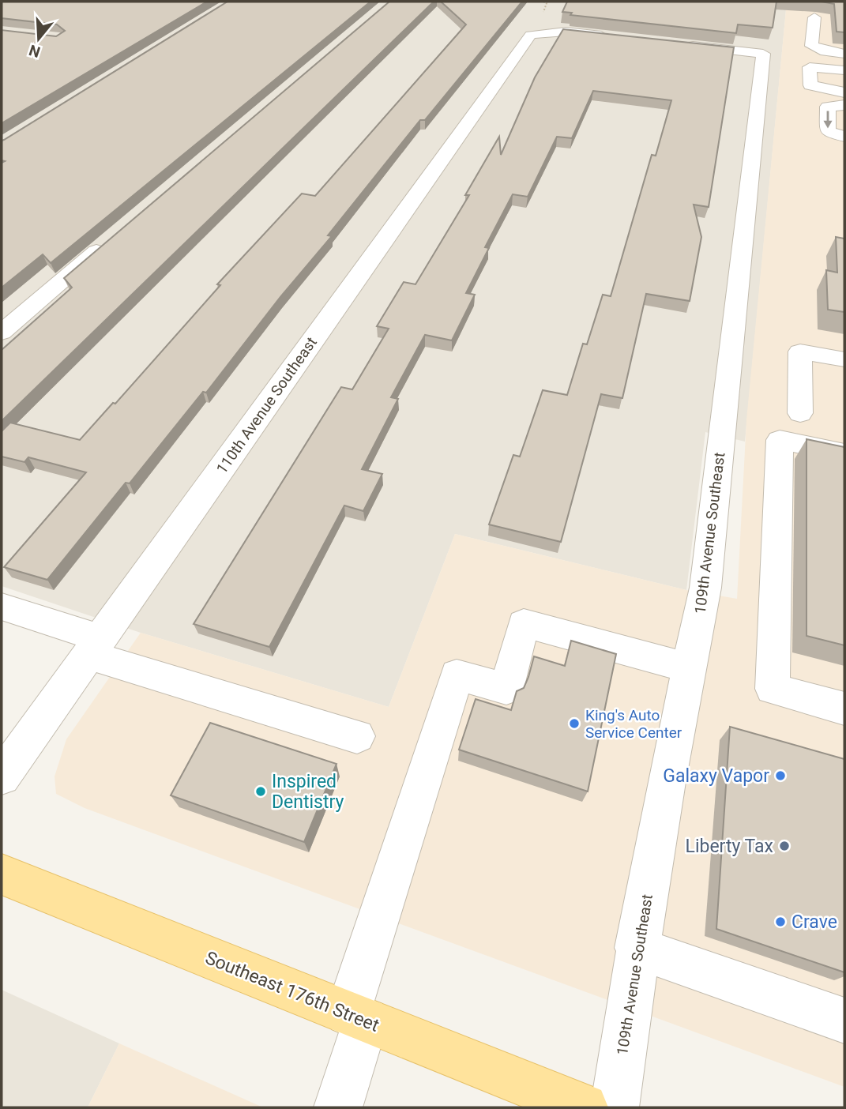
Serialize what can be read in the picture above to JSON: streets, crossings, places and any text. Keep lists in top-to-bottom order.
{
  "streets": {
    "main road": ["Southeast 176th Street"],
    "street": ["110th Avenue Southeast", "109th Avenue Southeast"]
  },
  "places": [
    "King's Auto Service Center",
    "Galaxy Vapor",
    "Inspired Dentistry",
    "Liberty Tax",
    "Crave"
  ],
  "north": "bottom"
}
